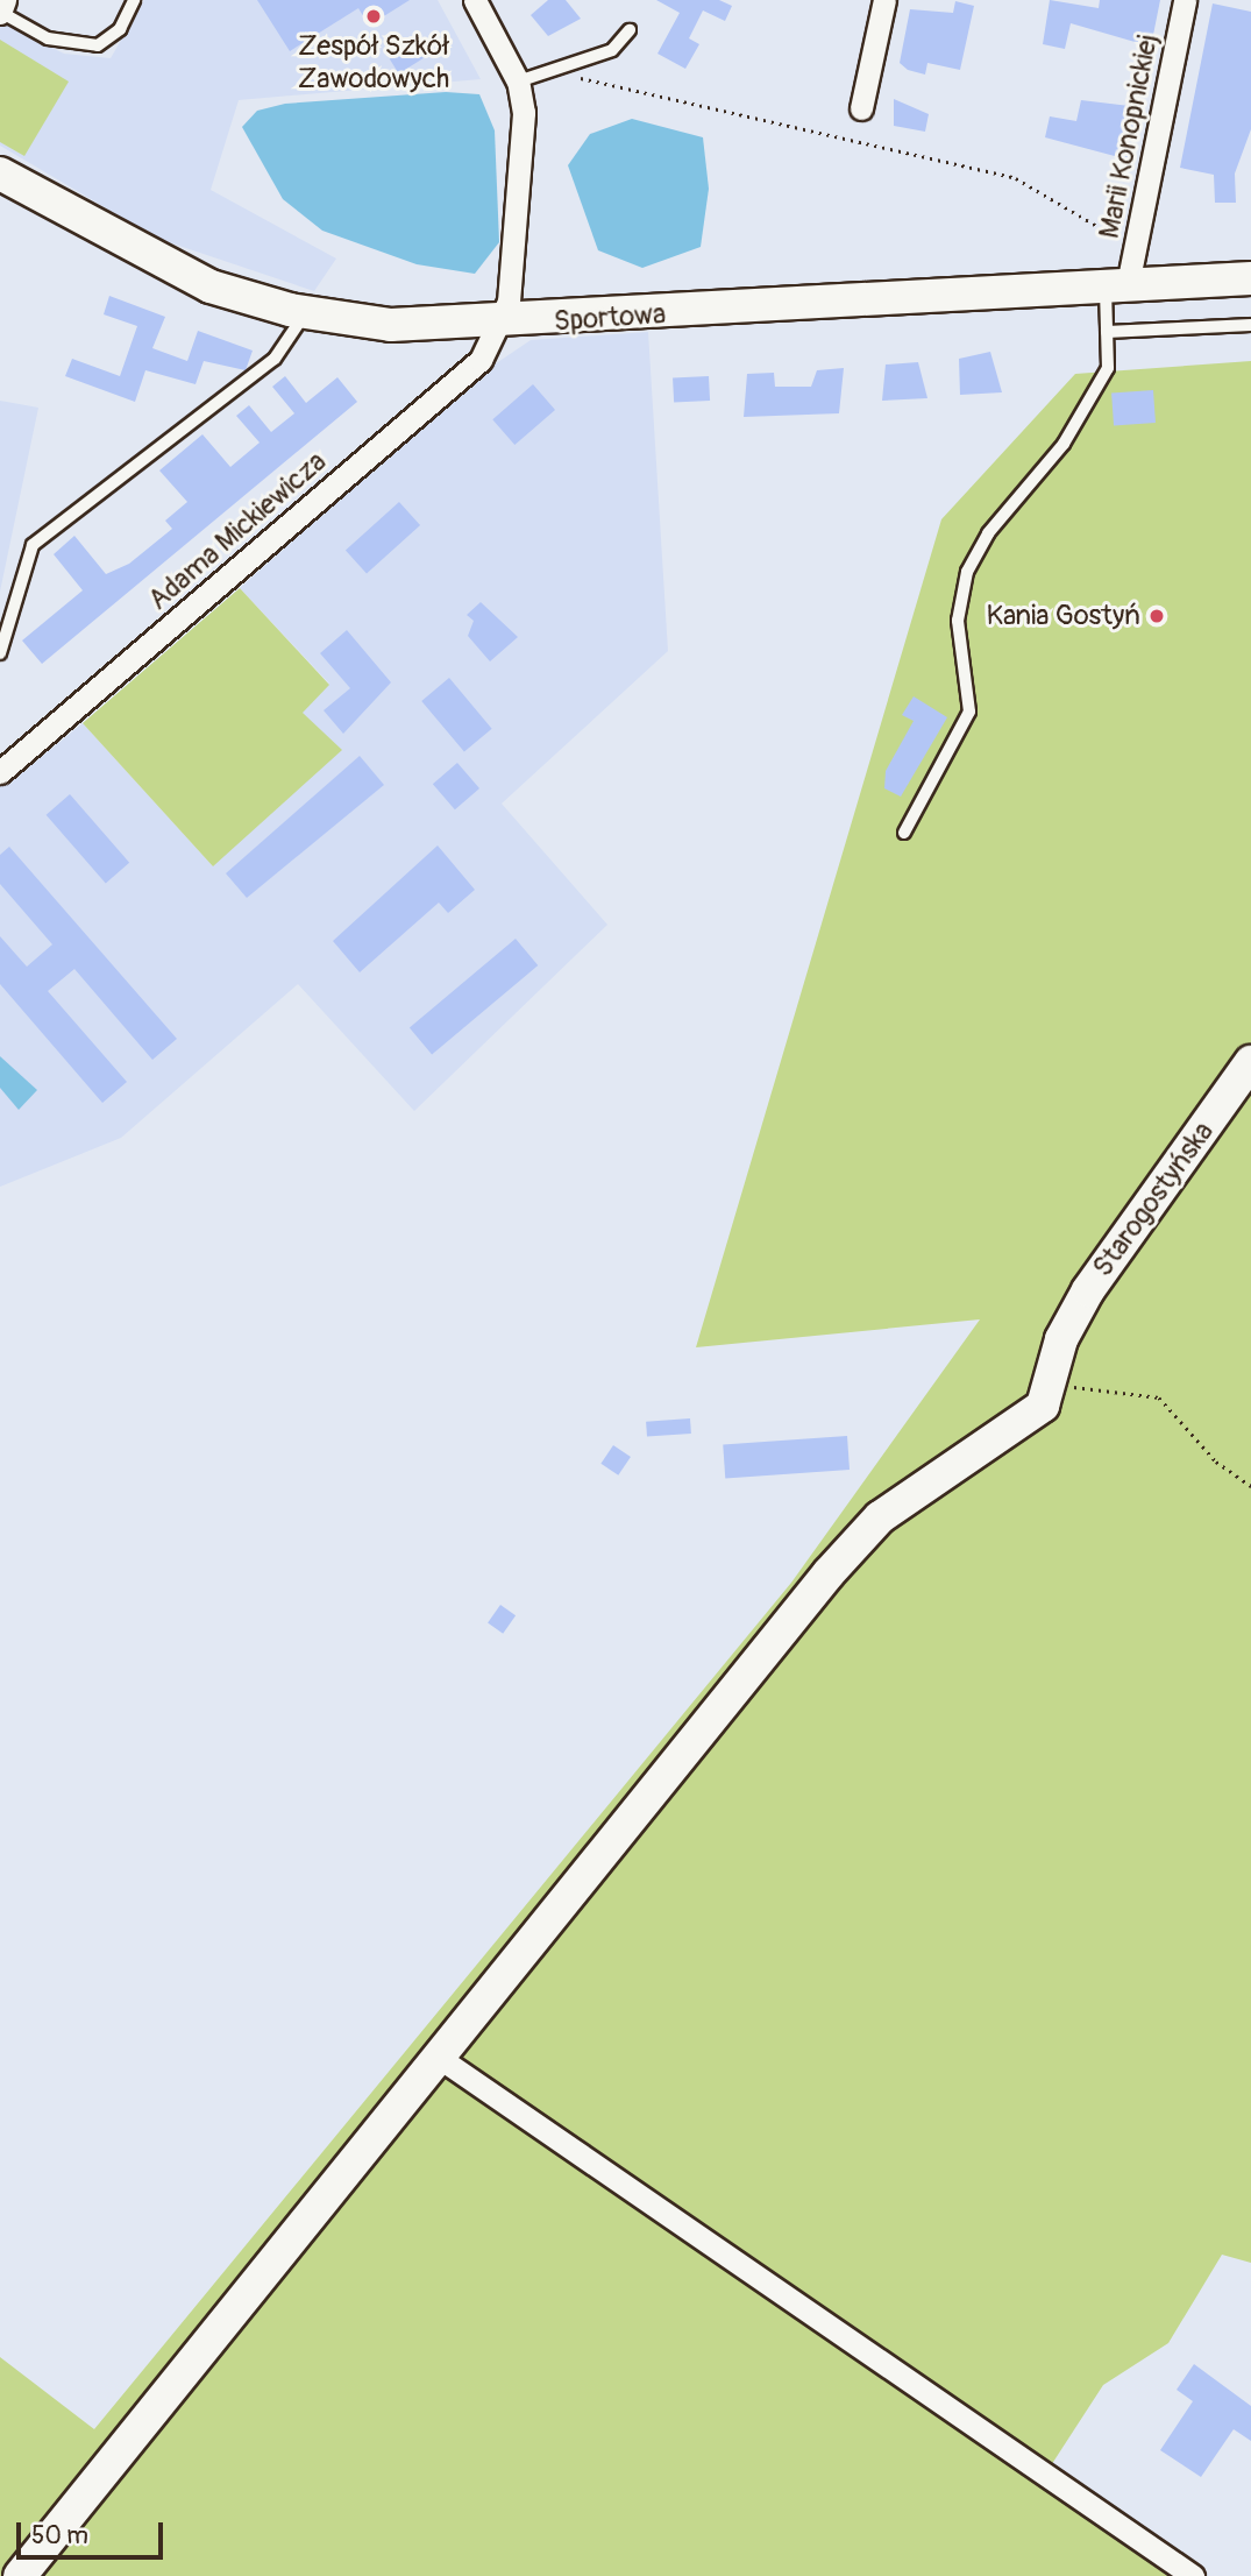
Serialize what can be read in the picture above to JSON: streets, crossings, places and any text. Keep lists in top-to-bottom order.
{
  "streets": {
    "street": [
      "Marii Konopnickiej",
      "Sportowa",
      "Adama Mickiewicza",
      "Starogostyńska"
    ]
  },
  "crossings": [
    ["Marii Konopnickiej", "Sportowa"],
    ["Sportowa", "Adama Mickiewicza"]
  ],
  "places": ["Zespół Szkół Zawodowych", "Kania Gostyń"],
  "scale_bar": "50 m"
}
